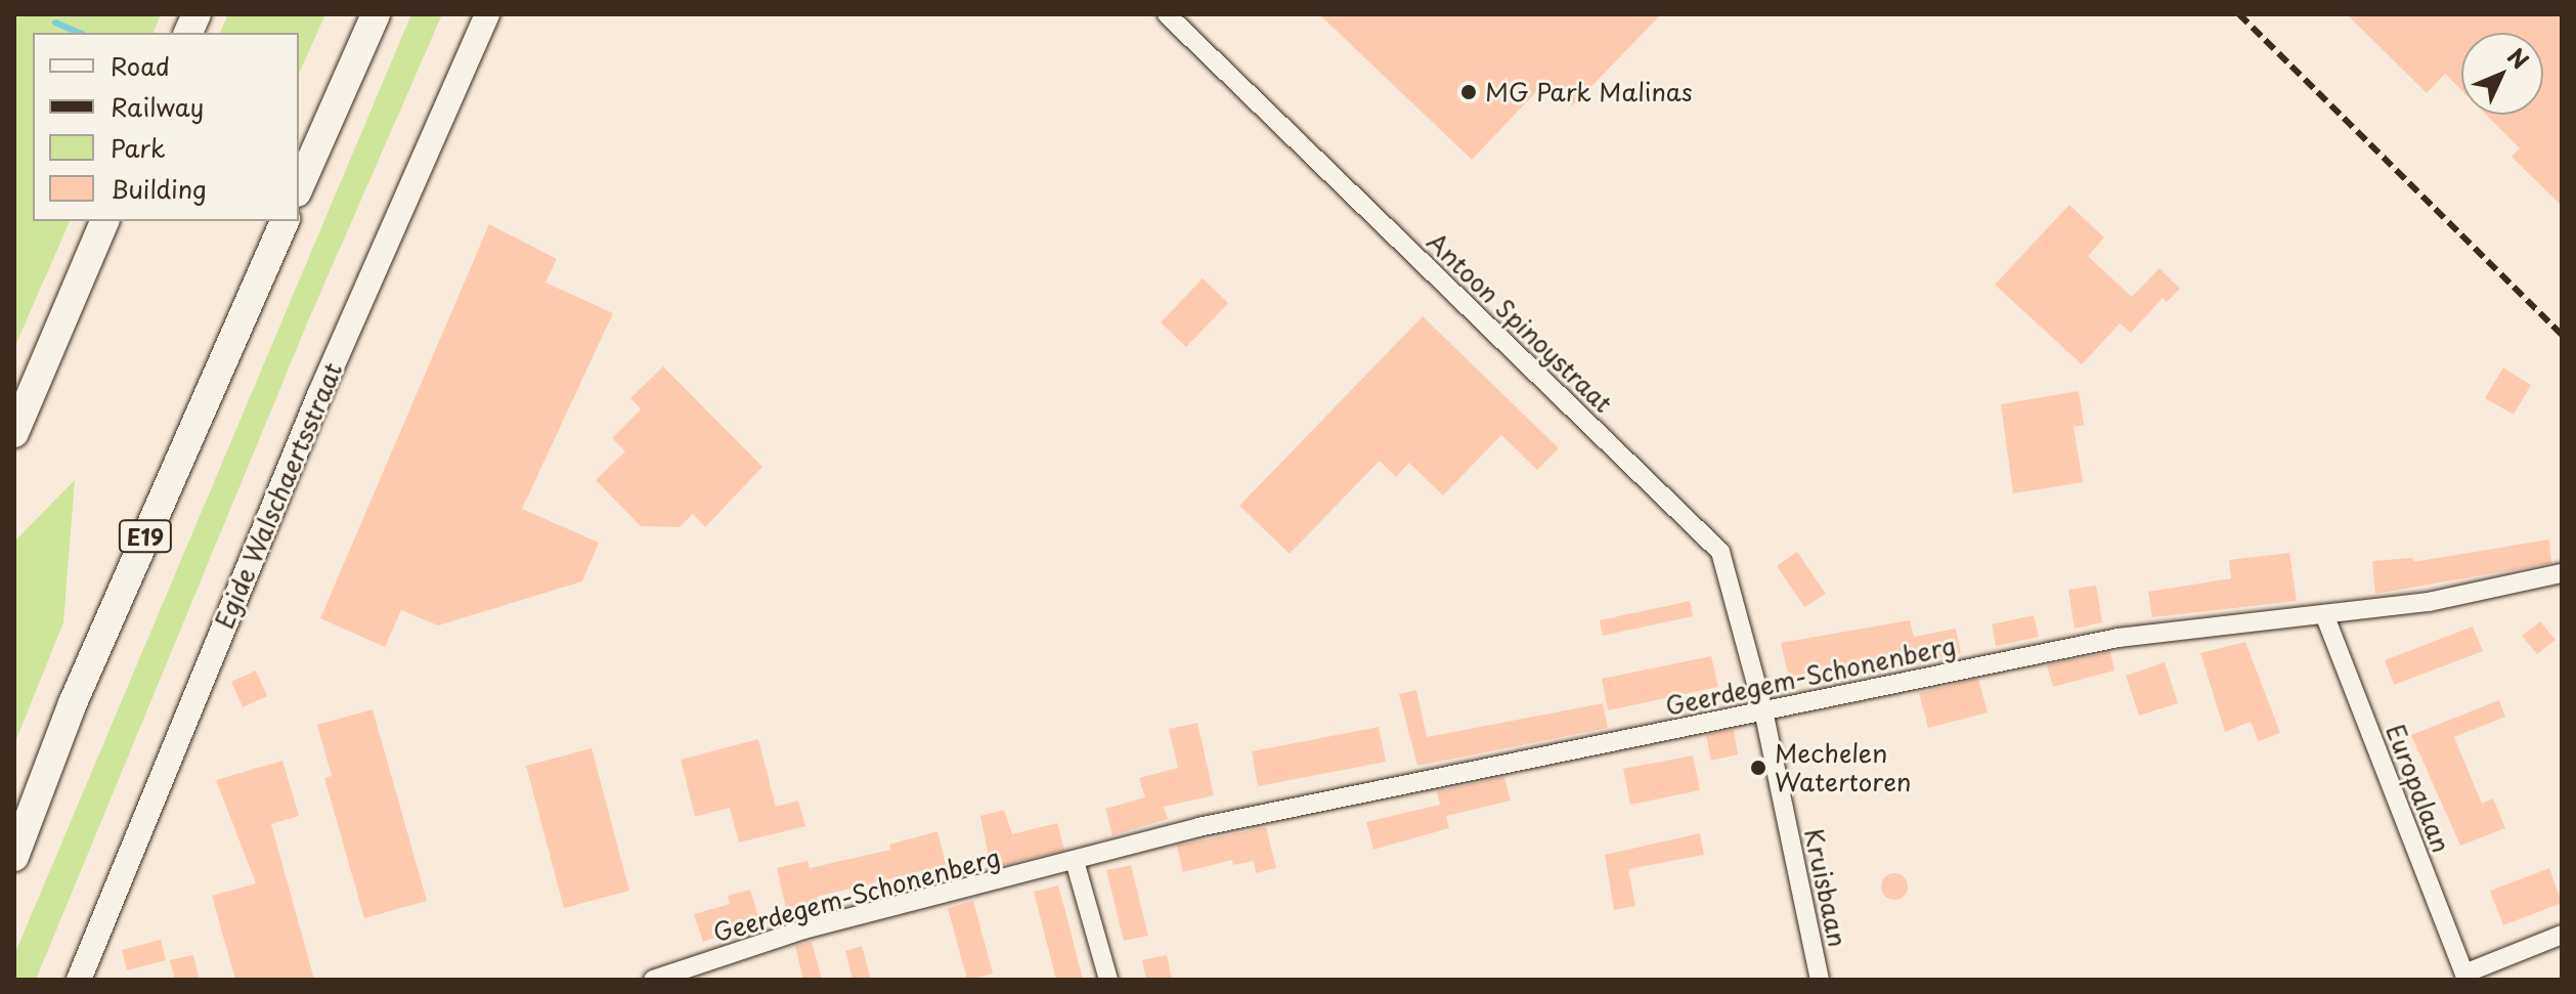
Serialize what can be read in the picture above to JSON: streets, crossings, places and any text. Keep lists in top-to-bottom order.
{
  "streets": {
    "highway": ["E19"],
    "main road": ["Egide Walschaertsstraat"],
    "street": [
      "Antoon Spinoystraat",
      "Geerdegem-Schonenberg",
      "Europalaan",
      "Kruisbaan"
    ]
  },
  "crossings": [
    ["Antoon Spinoystraat", "Geerdegem-Schonenberg"],
    ["Antoon Spinoystraat", "Kruisbaan"],
    ["Geerdegem-Schonenberg", "Europalaan"],
    ["Geerdegem-Schonenberg", "Kruisbaan"]
  ],
  "places": ["MG Park Malinas", "Mechelen Watertoren"],
  "legend": [
    "Road",
    "Railway",
    "Park",
    "Building"
  ],
  "north": "top right"
}
